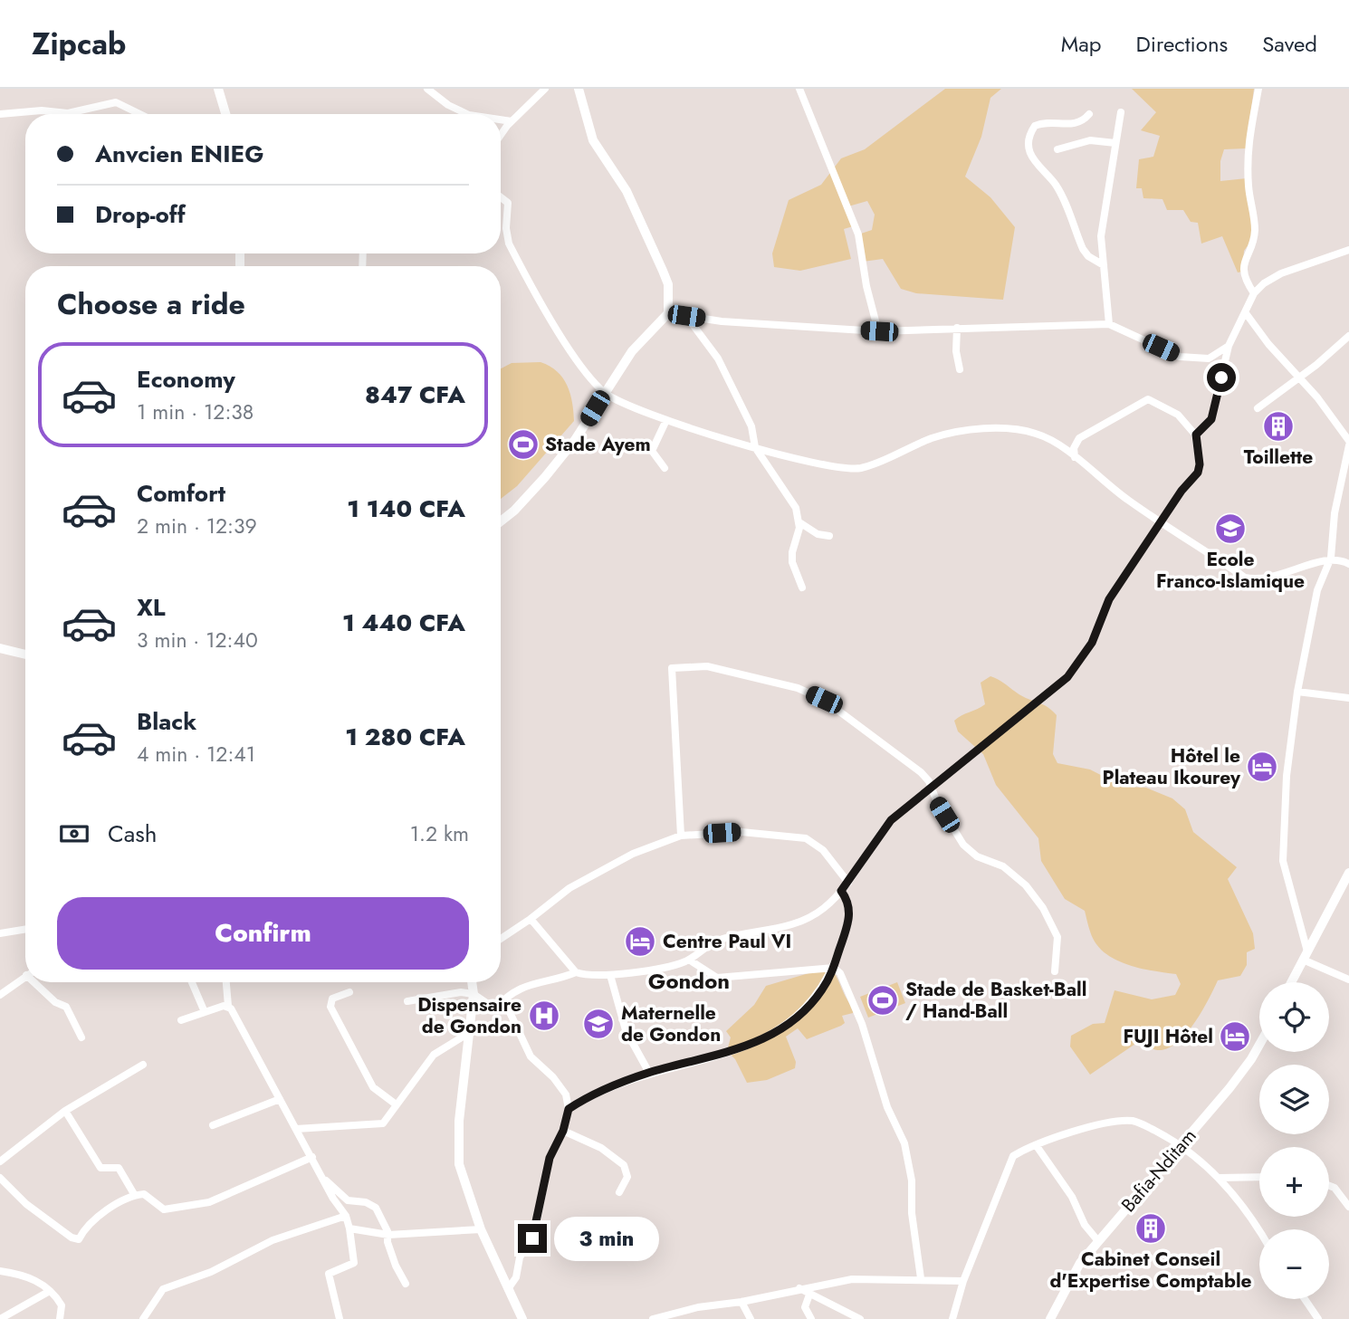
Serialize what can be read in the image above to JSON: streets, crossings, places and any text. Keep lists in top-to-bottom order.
{
  "streets": {
    "main road": ["Bafia-Nditam"]
  },
  "districts": ["Gondon"],
  "places": {
    "building": ["Toillette", "Cabinet Conseil d'Expertise Comptable"],
    "sports": ["Stade Ayem", "Stade de Basket-Ball / Hand-Ball"],
    "school or university": ["Ecole Franco-Islamique", "Maternelle de Gondon"],
    "hotel": ["Hôtel le Plateau Ikourey", "Centre Paul VI", "FUJI Hôtel"],
    "hospital": ["Dispensaire de Gondon"]
  },
  "page": {
    "header": "Zipcab",
    "nav": ["Map", "Directions", "Saved"],
    "banner": ["Anvcien ENIEG", "Drop-off"],
    "heading": "Choose a ride",
    "list": [
      {
        "name": "Economy",
        "note": "1 min · 12:38",
        "value": "847 CFA"
      },
      {
        "name": "Comfort",
        "note": "2 min · 12:39",
        "value": "1 140 CFA"
      },
      {
        "name": "XL",
        "note": "3 min · 12:40",
        "value": "1 440 CFA"
      },
      {
        "name": "Black",
        "note": "4 min · 12:41",
        "value": "1 280 CFA"
      }
    ],
    "pay": ["Cash", "1.2 km"],
    "buttons": "Confirm",
    "map_buttons": ["+", "−"],
    "bubble": "3 min"
  }
}
